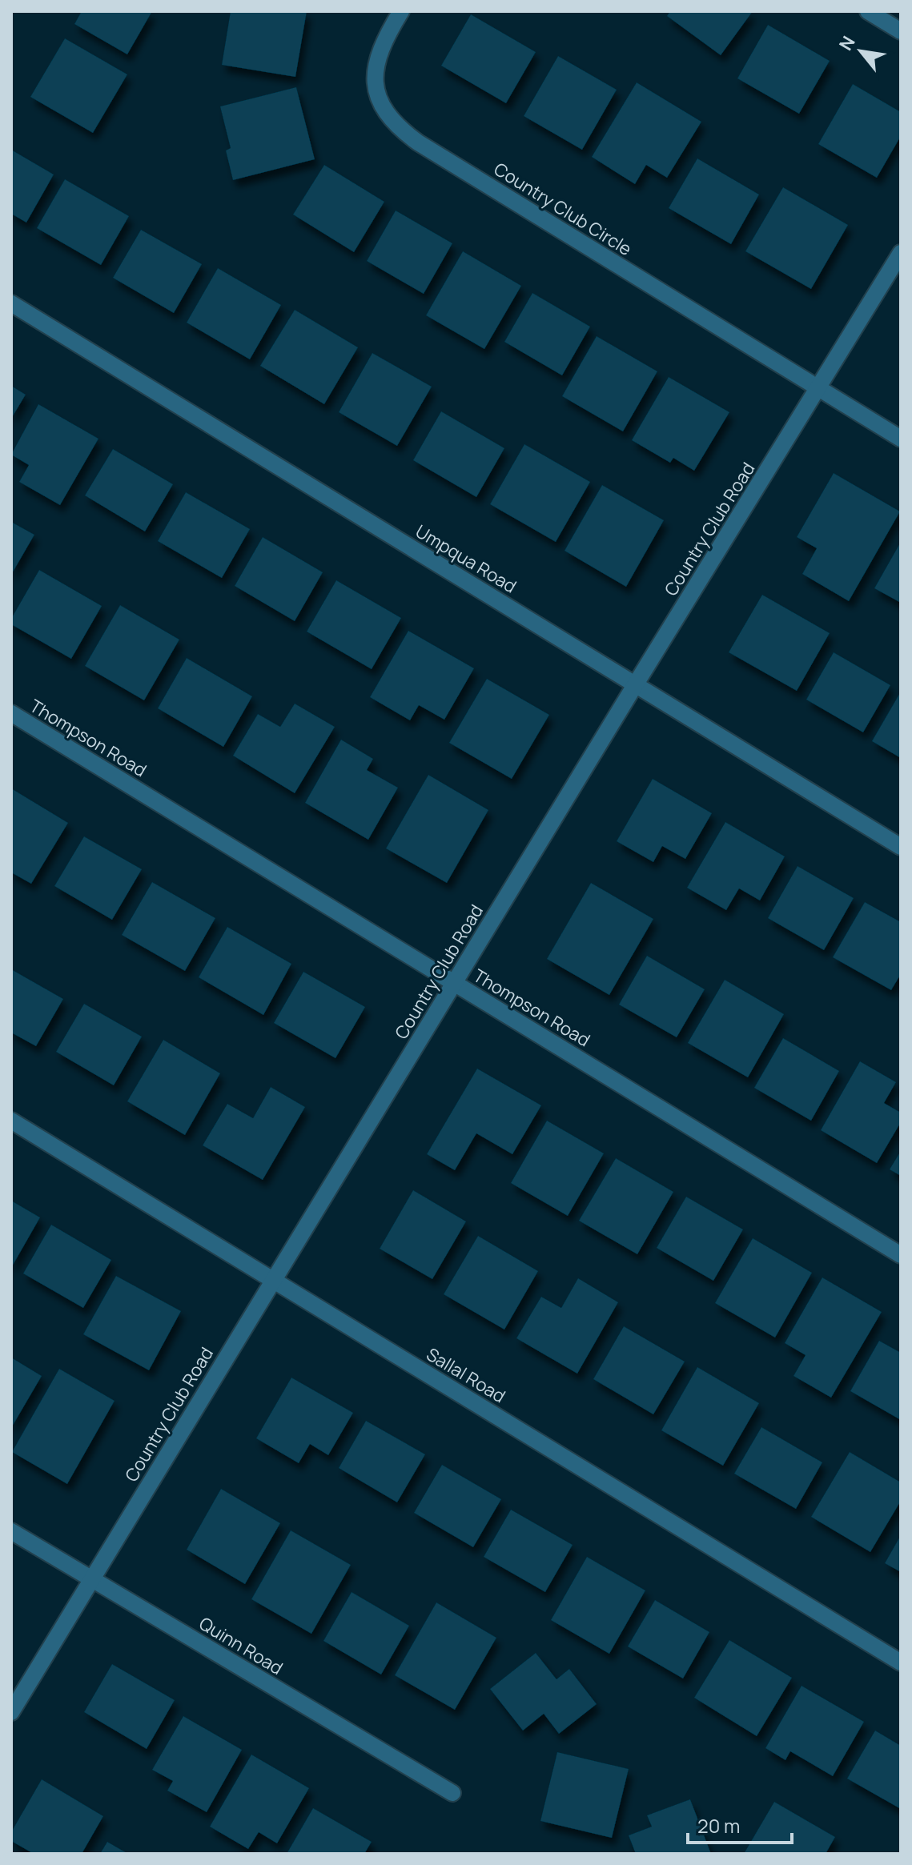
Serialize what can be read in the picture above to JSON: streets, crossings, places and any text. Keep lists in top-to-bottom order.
{
  "streets": {
    "street": [
      "Country Club Circle",
      "Country Club Road",
      "Umpqua Road",
      "Thompson Road",
      "Sallal Road",
      "Quinn Road"
    ]
  },
  "crossings": [
    ["Country Club Circle", "Country Club Road"],
    ["Country Club Road", "Umpqua Road"],
    ["Country Club Road", "Thompson Road"],
    ["Country Club Road", "Sallal Road"],
    ["Country Club Road", "Quinn Road"]
  ],
  "scale_bar": "20 m",
  "north": "top left"
}
